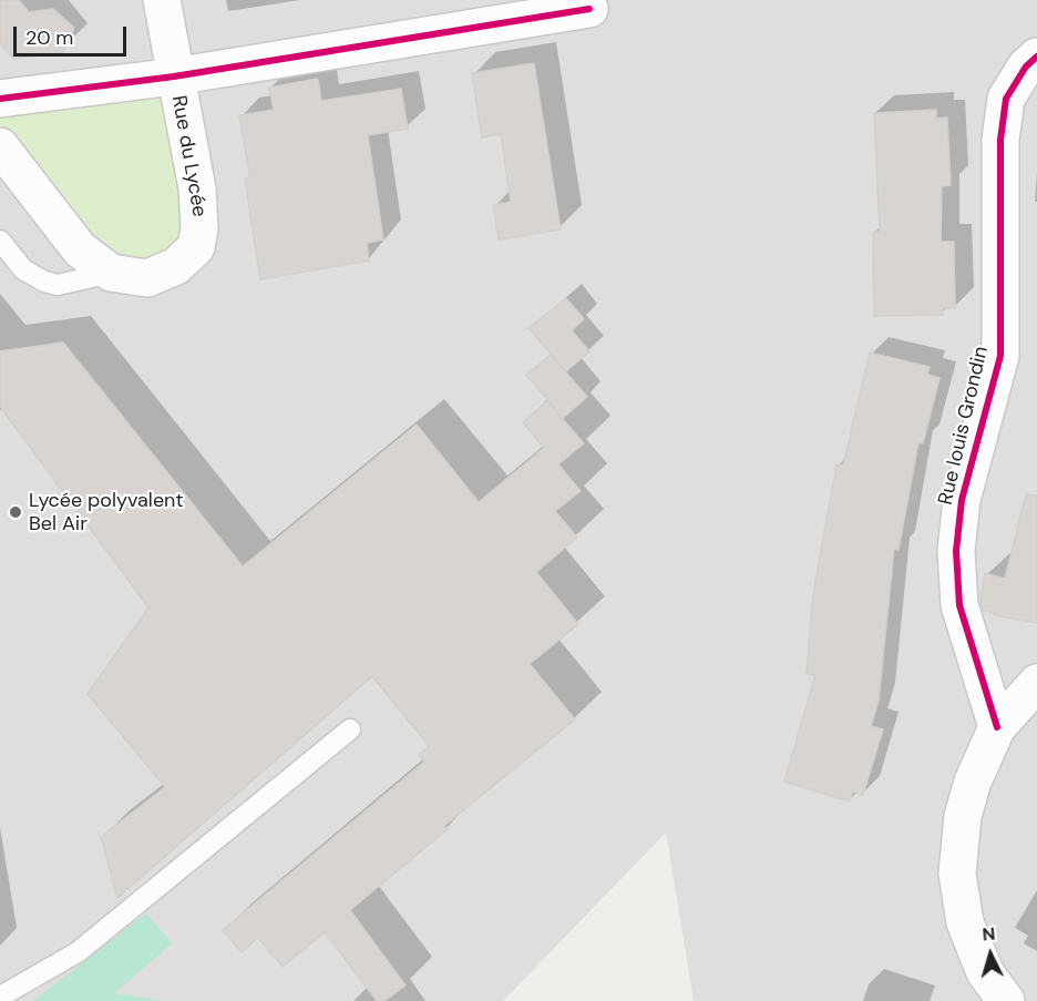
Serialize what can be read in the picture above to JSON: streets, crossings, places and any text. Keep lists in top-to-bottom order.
{
  "streets": {
    "street": ["Rue du Lycée", "Rue louis Grondin"]
  },
  "places": ["Lycée polyvalent Bel Air"],
  "scale_bar": "20 m",
  "north": "top"
}
